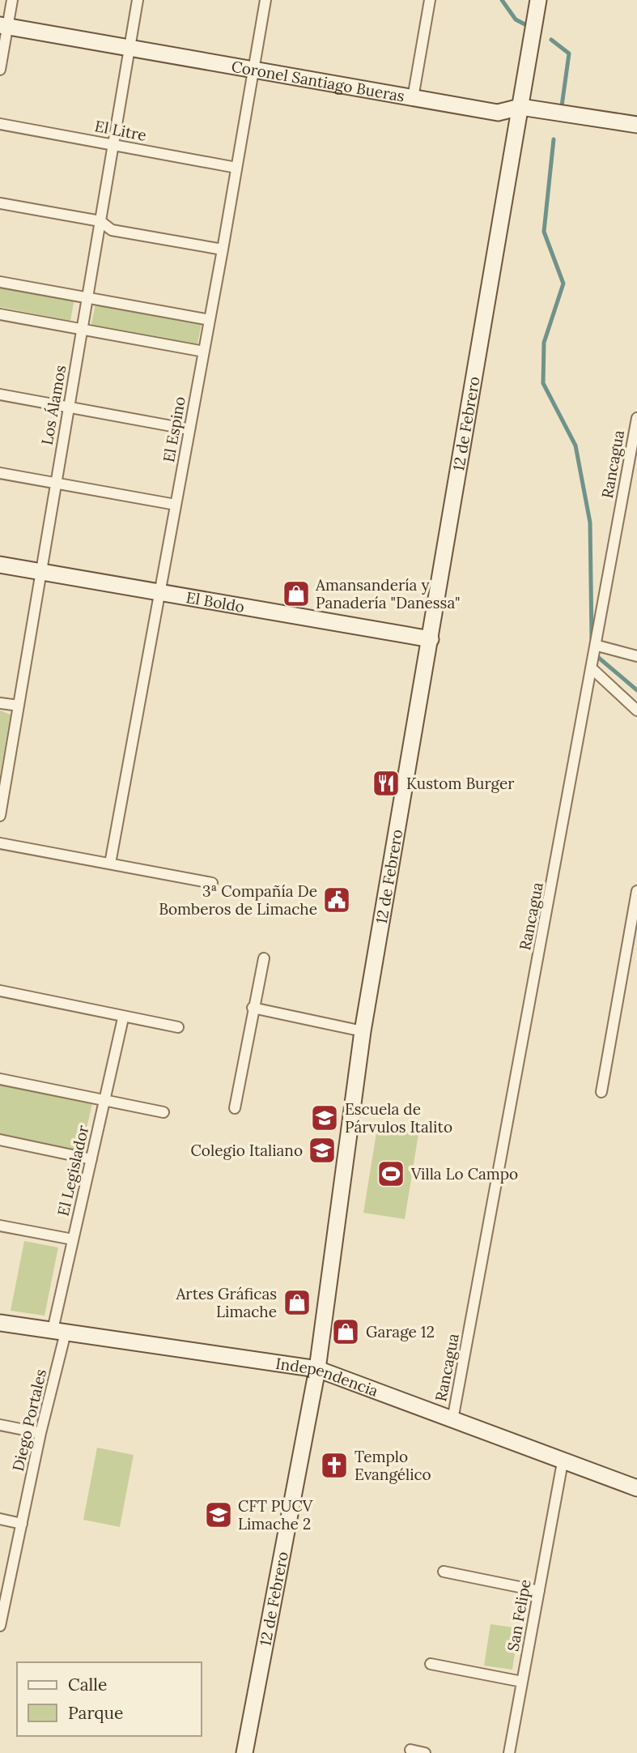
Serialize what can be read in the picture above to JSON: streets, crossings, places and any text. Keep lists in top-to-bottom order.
{
  "streets": {
    "street": [
      "Coronel Santiago Bueras",
      "El Litre",
      "Los Álamos",
      "12 de Febrero",
      "El Espino",
      "Rancagua",
      "El Boldo",
      "El Legislador",
      "Independencia",
      "Diego Portales",
      "San Felipe"
    ]
  },
  "crossings": [
    ["Coronel Santiago Bueras", "Los Álamos"],
    ["Coronel Santiago Bueras", "12 de Febrero"],
    ["Coronel Santiago Bueras", "El Espino"],
    ["El Litre", "Los Álamos"],
    ["El Litre", "El Espino"],
    ["Los Álamos", "El Boldo"],
    ["12 de Febrero", "El Boldo"],
    ["12 de Febrero", "Independencia"],
    ["El Espino", "El Boldo"],
    ["Rancagua", "Independencia"],
    ["El Legislador", "Independencia"],
    ["El Legislador", "Diego Portales"],
    ["Independencia", "Diego Portales"],
    ["Independencia", "San Felipe"]
  ],
  "places": {
    "shop": ["Amansandería y Panadería \"Danessa\"", "Artes Gráficas Limache", "Garage 12"],
    "restaurant": ["Kustom Burger"],
    "public building": ["3ª Compañía De Bomberos de Limache"],
    "school or university": ["Escuela de Párvulos Italito", "Colegio Italiano", "CFT PUCV Limache 2"],
    "sports": ["Villa Lo Campo"],
    "church": ["Templo Evangélico"]
  },
  "legend": ["Calle", "Parque"]
}
